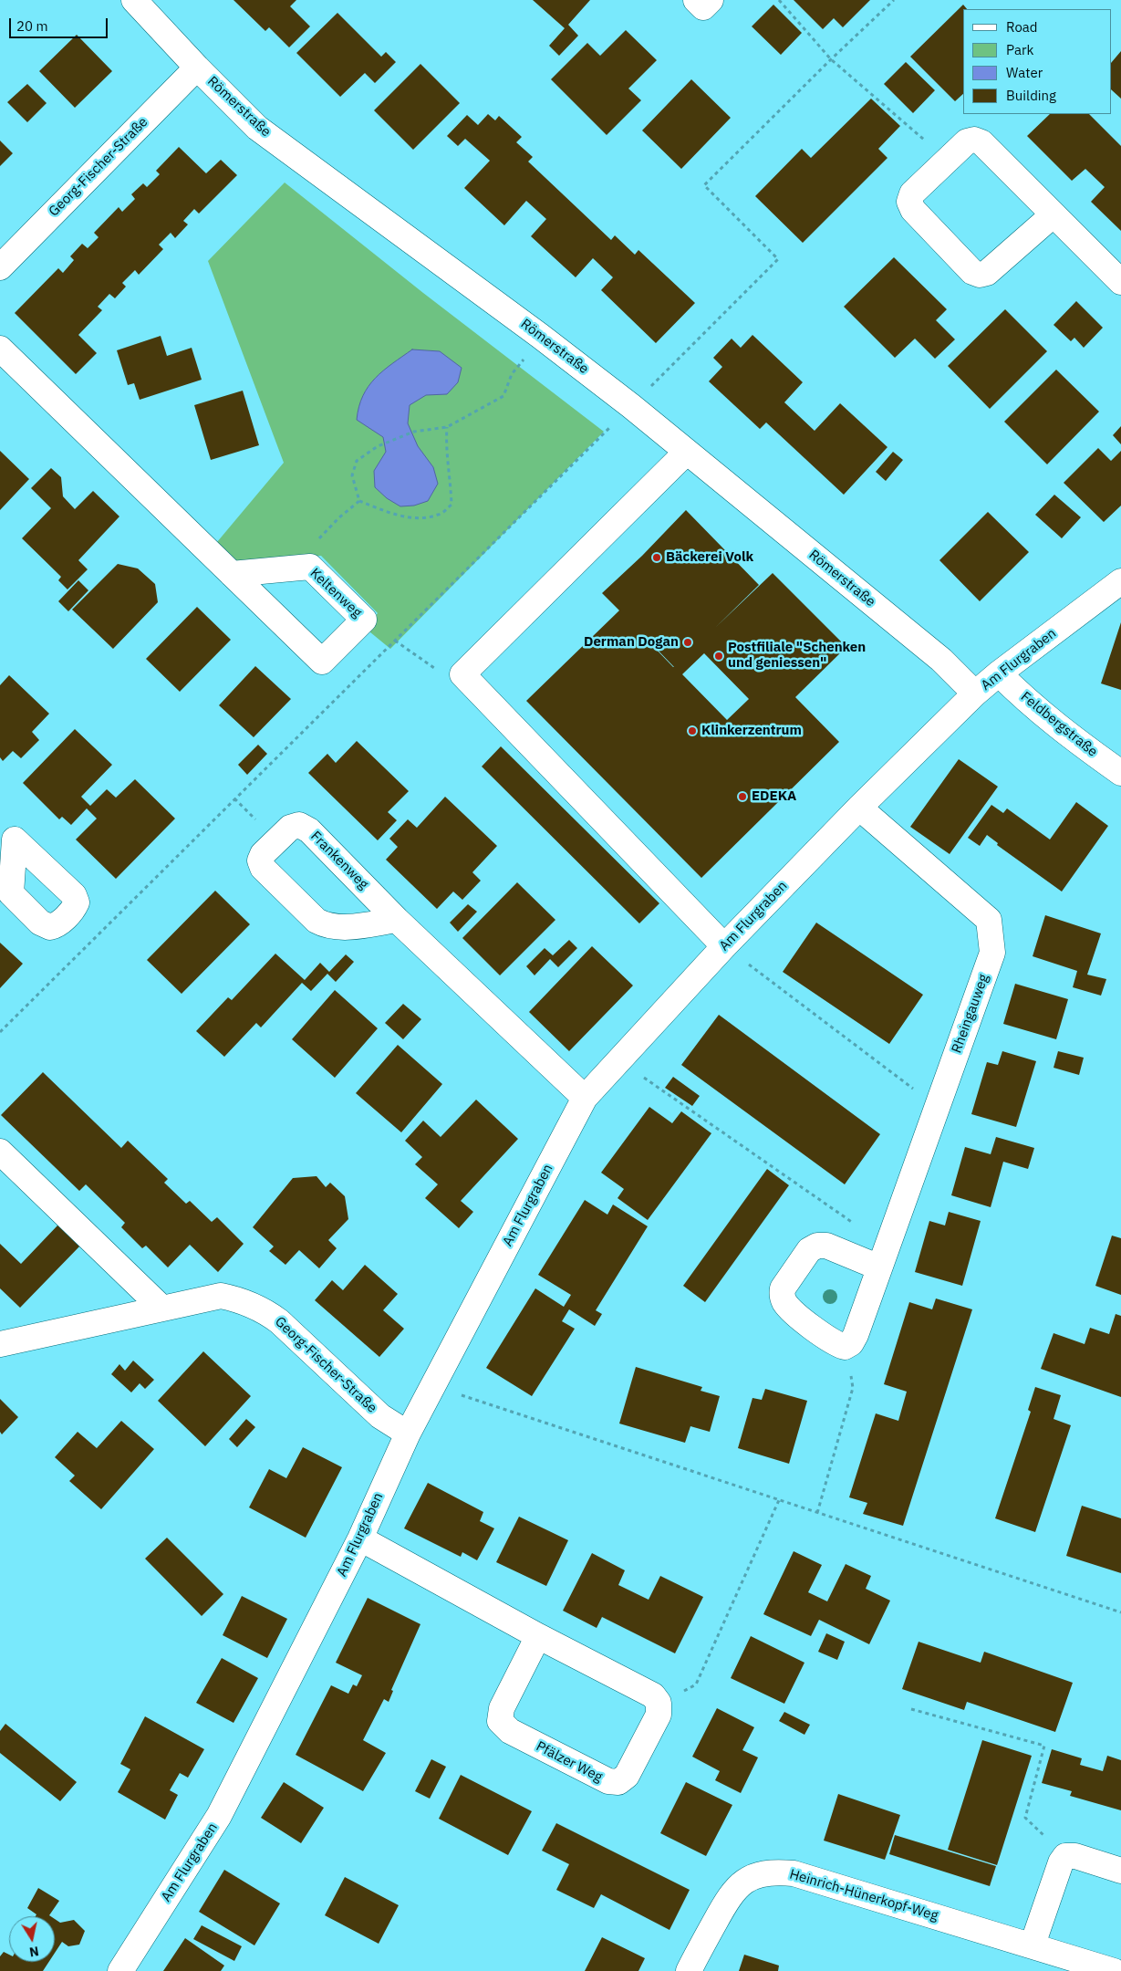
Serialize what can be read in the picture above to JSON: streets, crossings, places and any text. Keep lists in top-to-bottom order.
{
  "streets": {
    "street": [
      "Römerstraße",
      "Georg-Fischer-Straße",
      "Keltenweg",
      "Am Flurgraben",
      "Feldbergstraße",
      "Frankenweg",
      "Rheingauweg",
      "Pfälzer Weg",
      "Heinrich-Hünerkopf-Weg"
    ]
  },
  "crossings": [
    ["Römerstraße", "Georg-Fischer-Straße"],
    ["Römerstraße", "Am Flurgraben"],
    ["Georg-Fischer-Straße", "Am Flurgraben"],
    ["Am Flurgraben", "Feldbergstraße"],
    ["Am Flurgraben", "Frankenweg"],
    ["Am Flurgraben", "Rheingauweg"]
  ],
  "places": [
    "Bäckerei Volk",
    "Derman Dogan",
    "Postfiliale \"Schenken und geniessen\"",
    "Klinkerzentrum",
    "EDEKA"
  ],
  "legend": [
    "Road",
    "Park",
    "Water",
    "Building"
  ],
  "scale_bar": "20 m",
  "north": "bottom"
}
